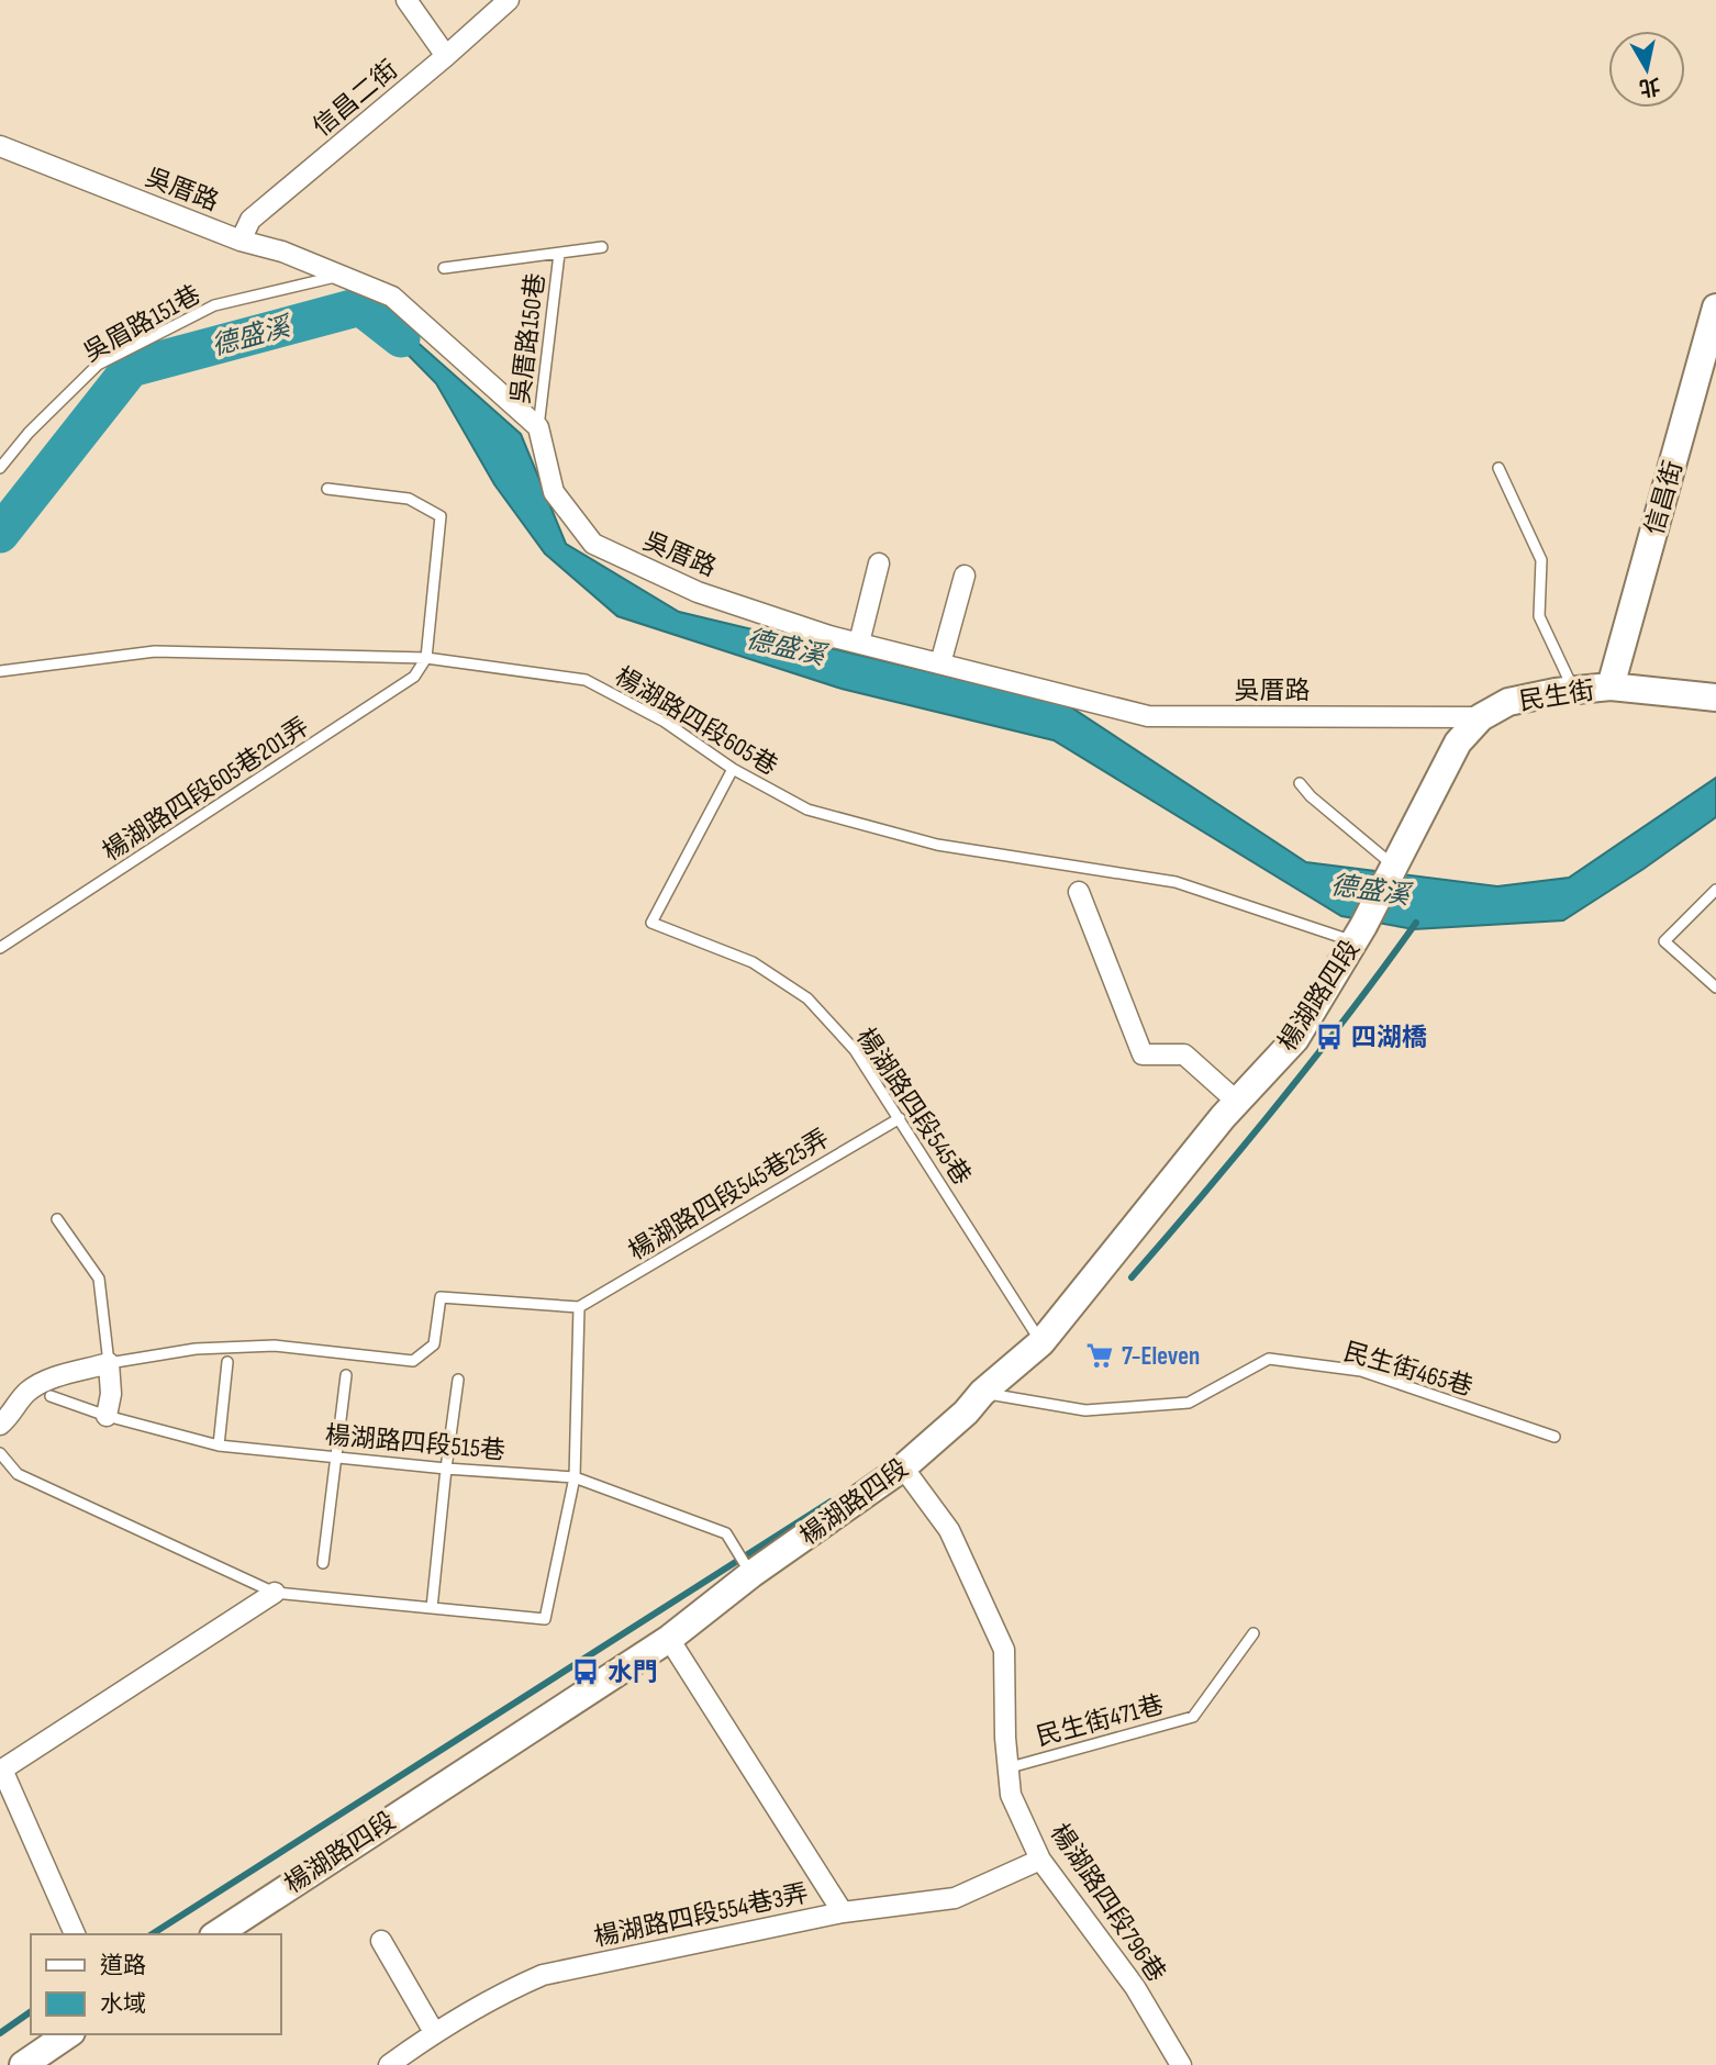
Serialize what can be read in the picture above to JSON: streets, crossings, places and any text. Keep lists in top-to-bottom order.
{
  "streets": {
    "street": [
      "信昌二街",
      "吳厝路",
      "信昌街",
      "民生街",
      "楊湖路四段",
      "楊湖路四段796巷",
      "楊湖路四段554巷3弄"
    ],
    "lane": [
      "吳眉路151巷",
      "吳厝路150巷",
      "楊湖路四段605巷",
      "楊湖路四段605巷201弄",
      "楊湖路四段545巷",
      "楊湖路四段545巷25弄",
      "民生街465巷",
      "楊湖路四段515巷",
      "民生街471巷"
    ]
  },
  "crossings": [
    ["信昌二街", "吳厝路"],
    ["吳厝路", "吳眉路151巷"],
    ["吳厝路", "吳厝路150巷"],
    ["吳厝路", "民生街"],
    ["信昌街", "民生街"],
    ["楊湖路四段605巷", "楊湖路四段605巷201弄"],
    ["楊湖路四段605巷", "楊湖路四段"],
    ["楊湖路四段605巷", "楊湖路四段545巷"],
    ["楊湖路四段", "楊湖路四段545巷"],
    ["楊湖路四段", "民生街465巷"],
    ["楊湖路四段", "楊湖路四段515巷"],
    ["楊湖路四段", "楊湖路四段796巷"],
    ["楊湖路四段545巷", "楊湖路四段545巷25弄"],
    ["民生街471巷", "楊湖路四段796巷"],
    ["楊湖路四段796巷", "楊湖路四段554巷3弄"]
  ],
  "water": ["德盛溪"],
  "places": {
    "bus stop": ["四湖橋", "水門"],
    "supermarket": ["7-Eleven"]
  },
  "legend": ["道路", "水域"],
  "north": "bottom"
}
